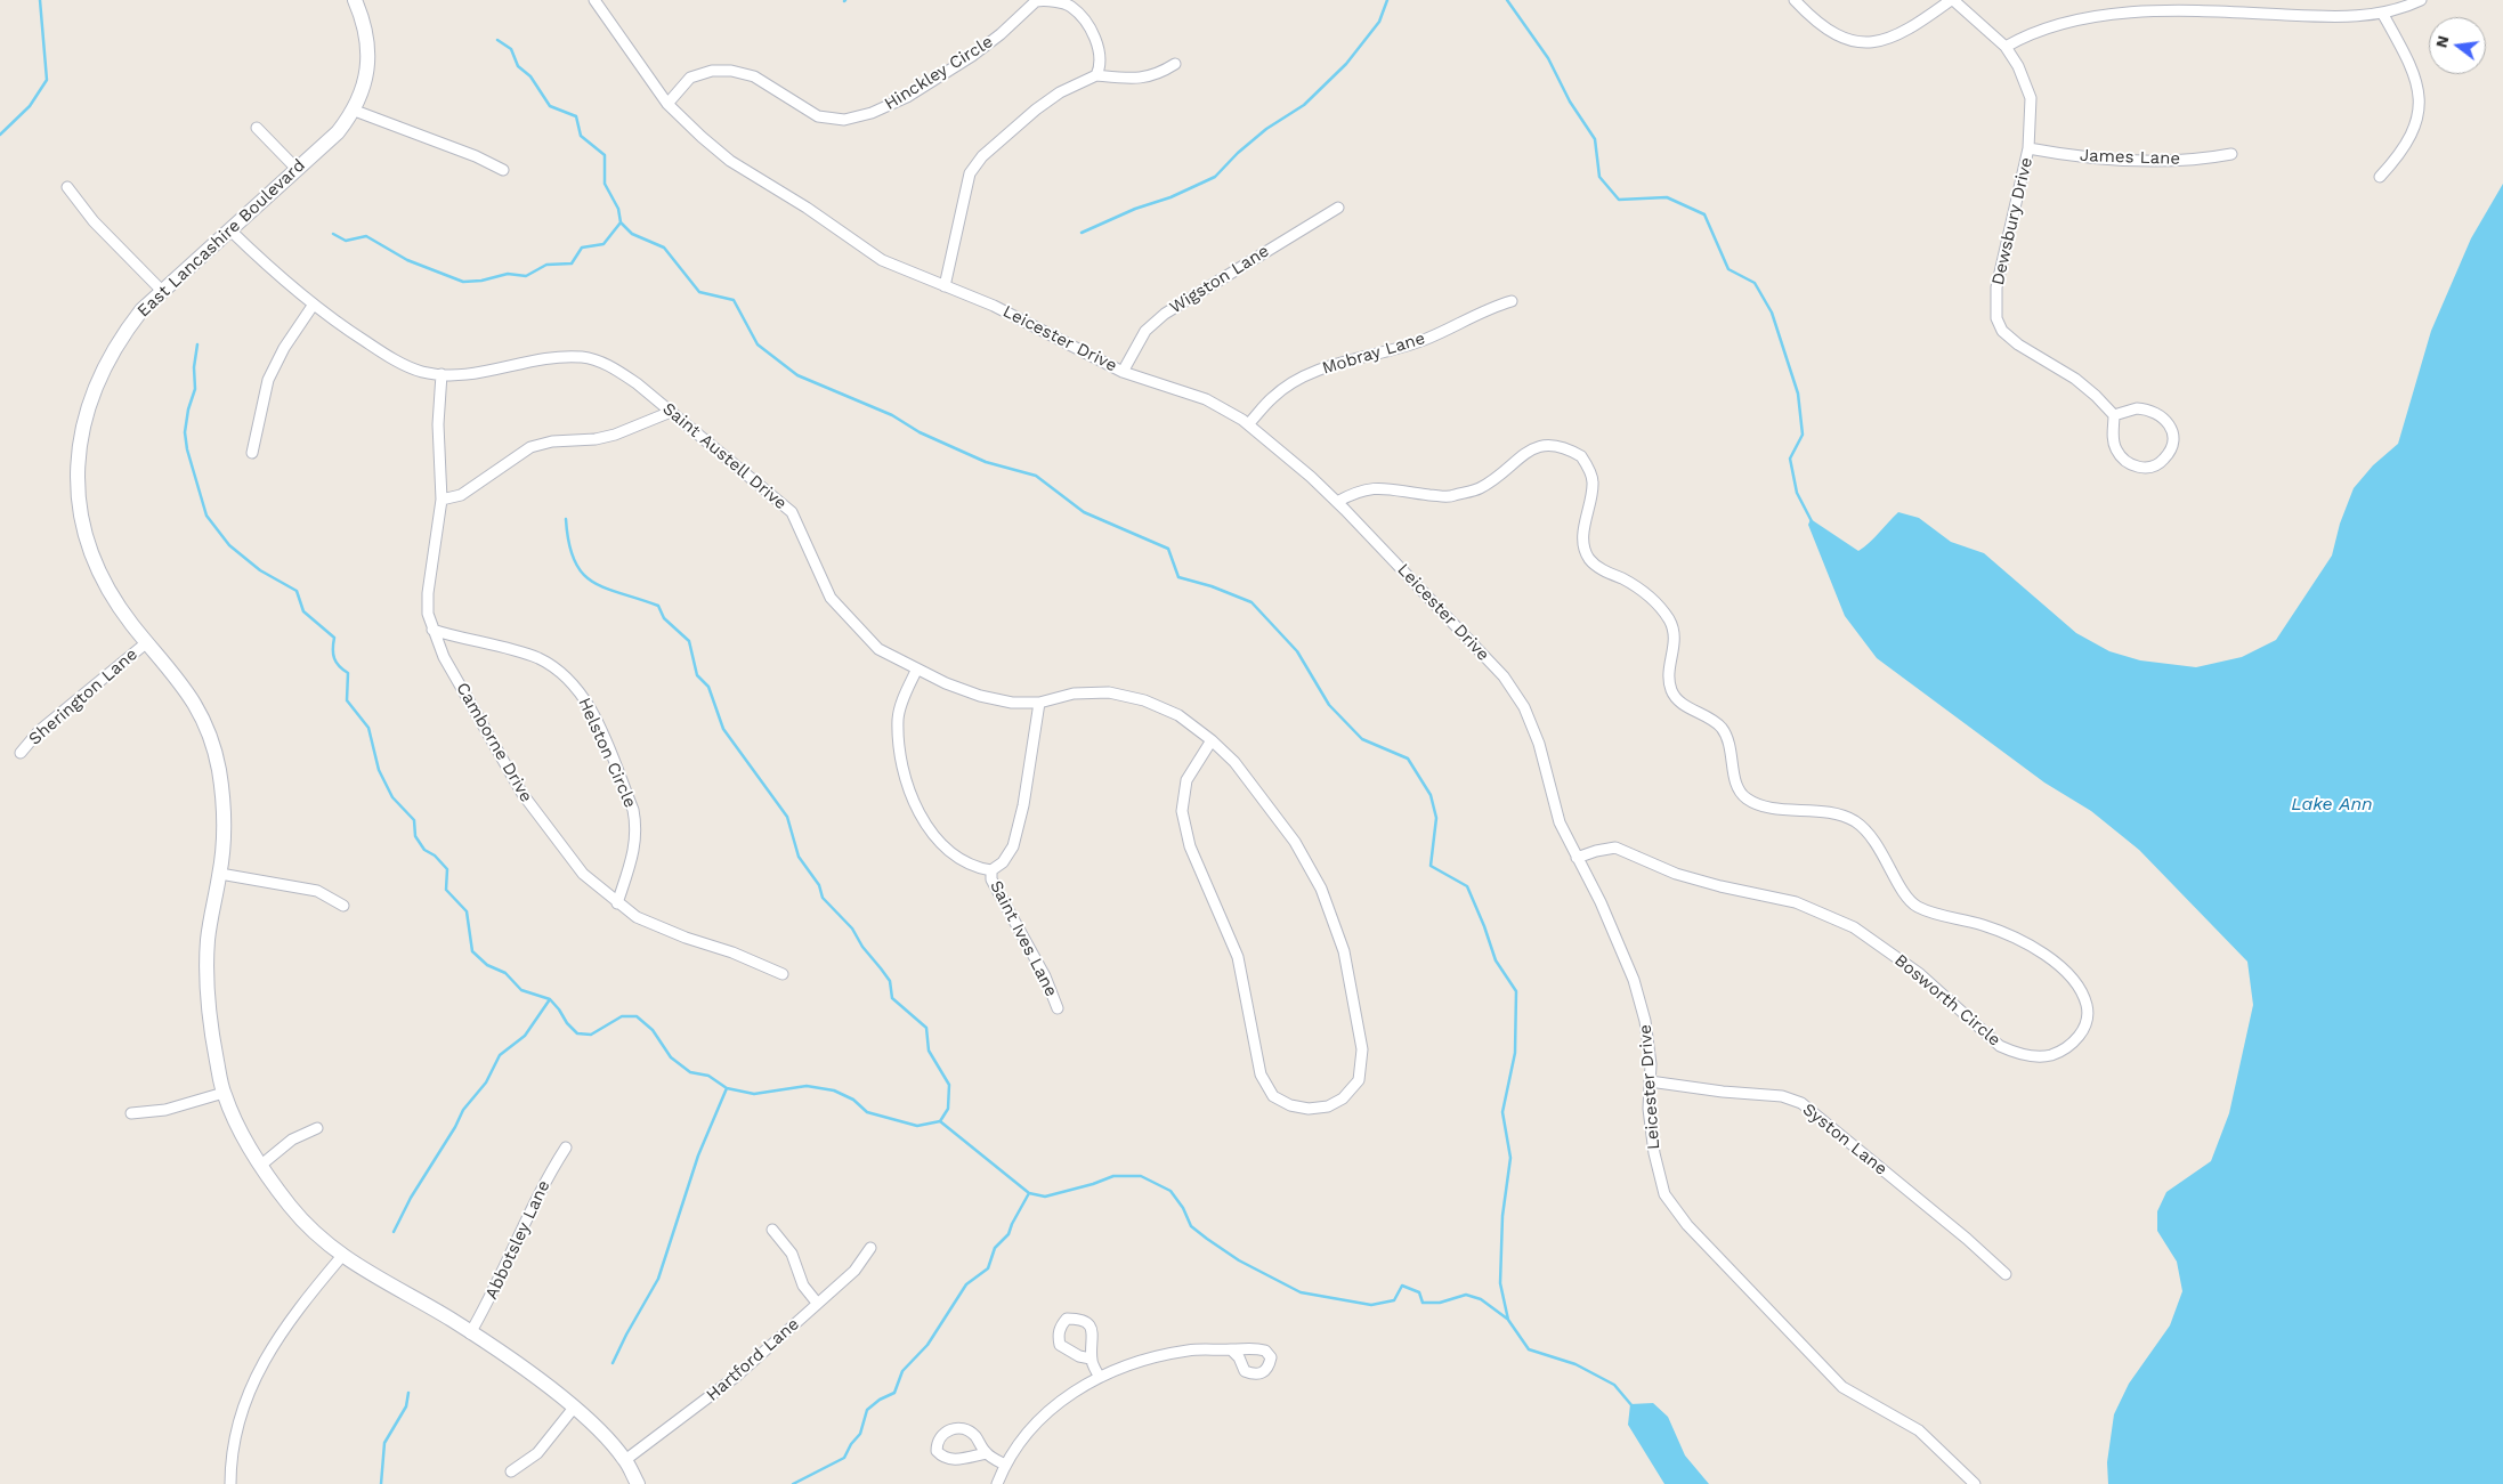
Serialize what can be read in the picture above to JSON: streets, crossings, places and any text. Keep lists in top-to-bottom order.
{
  "streets": {
    "main road": ["East Lancashire Boulevard"],
    "street": [
      "Hinckley Circle",
      "James Lane",
      "Dewsbury Drive",
      "Wigston Lane",
      "Leicester Drive",
      "Mobray Lane",
      "Saint Austell Drive",
      "Sherington Lane",
      "Camborne Drive",
      "Helston Circle",
      "Saint Ives Lane",
      "Bosworth Circle",
      "Syston Lane",
      "Abbotsley Lane",
      "Hartford Lane"
    ]
  },
  "crossings": [
    ["Hinckley Circle", "Leicester Drive"],
    ["James Lane", "Dewsbury Drive"],
    ["East Lancashire Boulevard", "Saint Austell Drive"],
    ["East Lancashire Boulevard", "Sherington Lane"],
    ["East Lancashire Boulevard", "Abbotsley Lane"],
    ["East Lancashire Boulevard", "Hartford Lane"],
    ["Wigston Lane", "Leicester Drive"],
    ["Leicester Drive", "Mobray Lane"],
    ["Leicester Drive", "Bosworth Circle"],
    ["Leicester Drive", "Syston Lane"],
    ["Saint Austell Drive", "Camborne Drive"],
    ["Camborne Drive", "Helston Circle"]
  ],
  "water": ["Lake Ann"],
  "north": "left"
}
